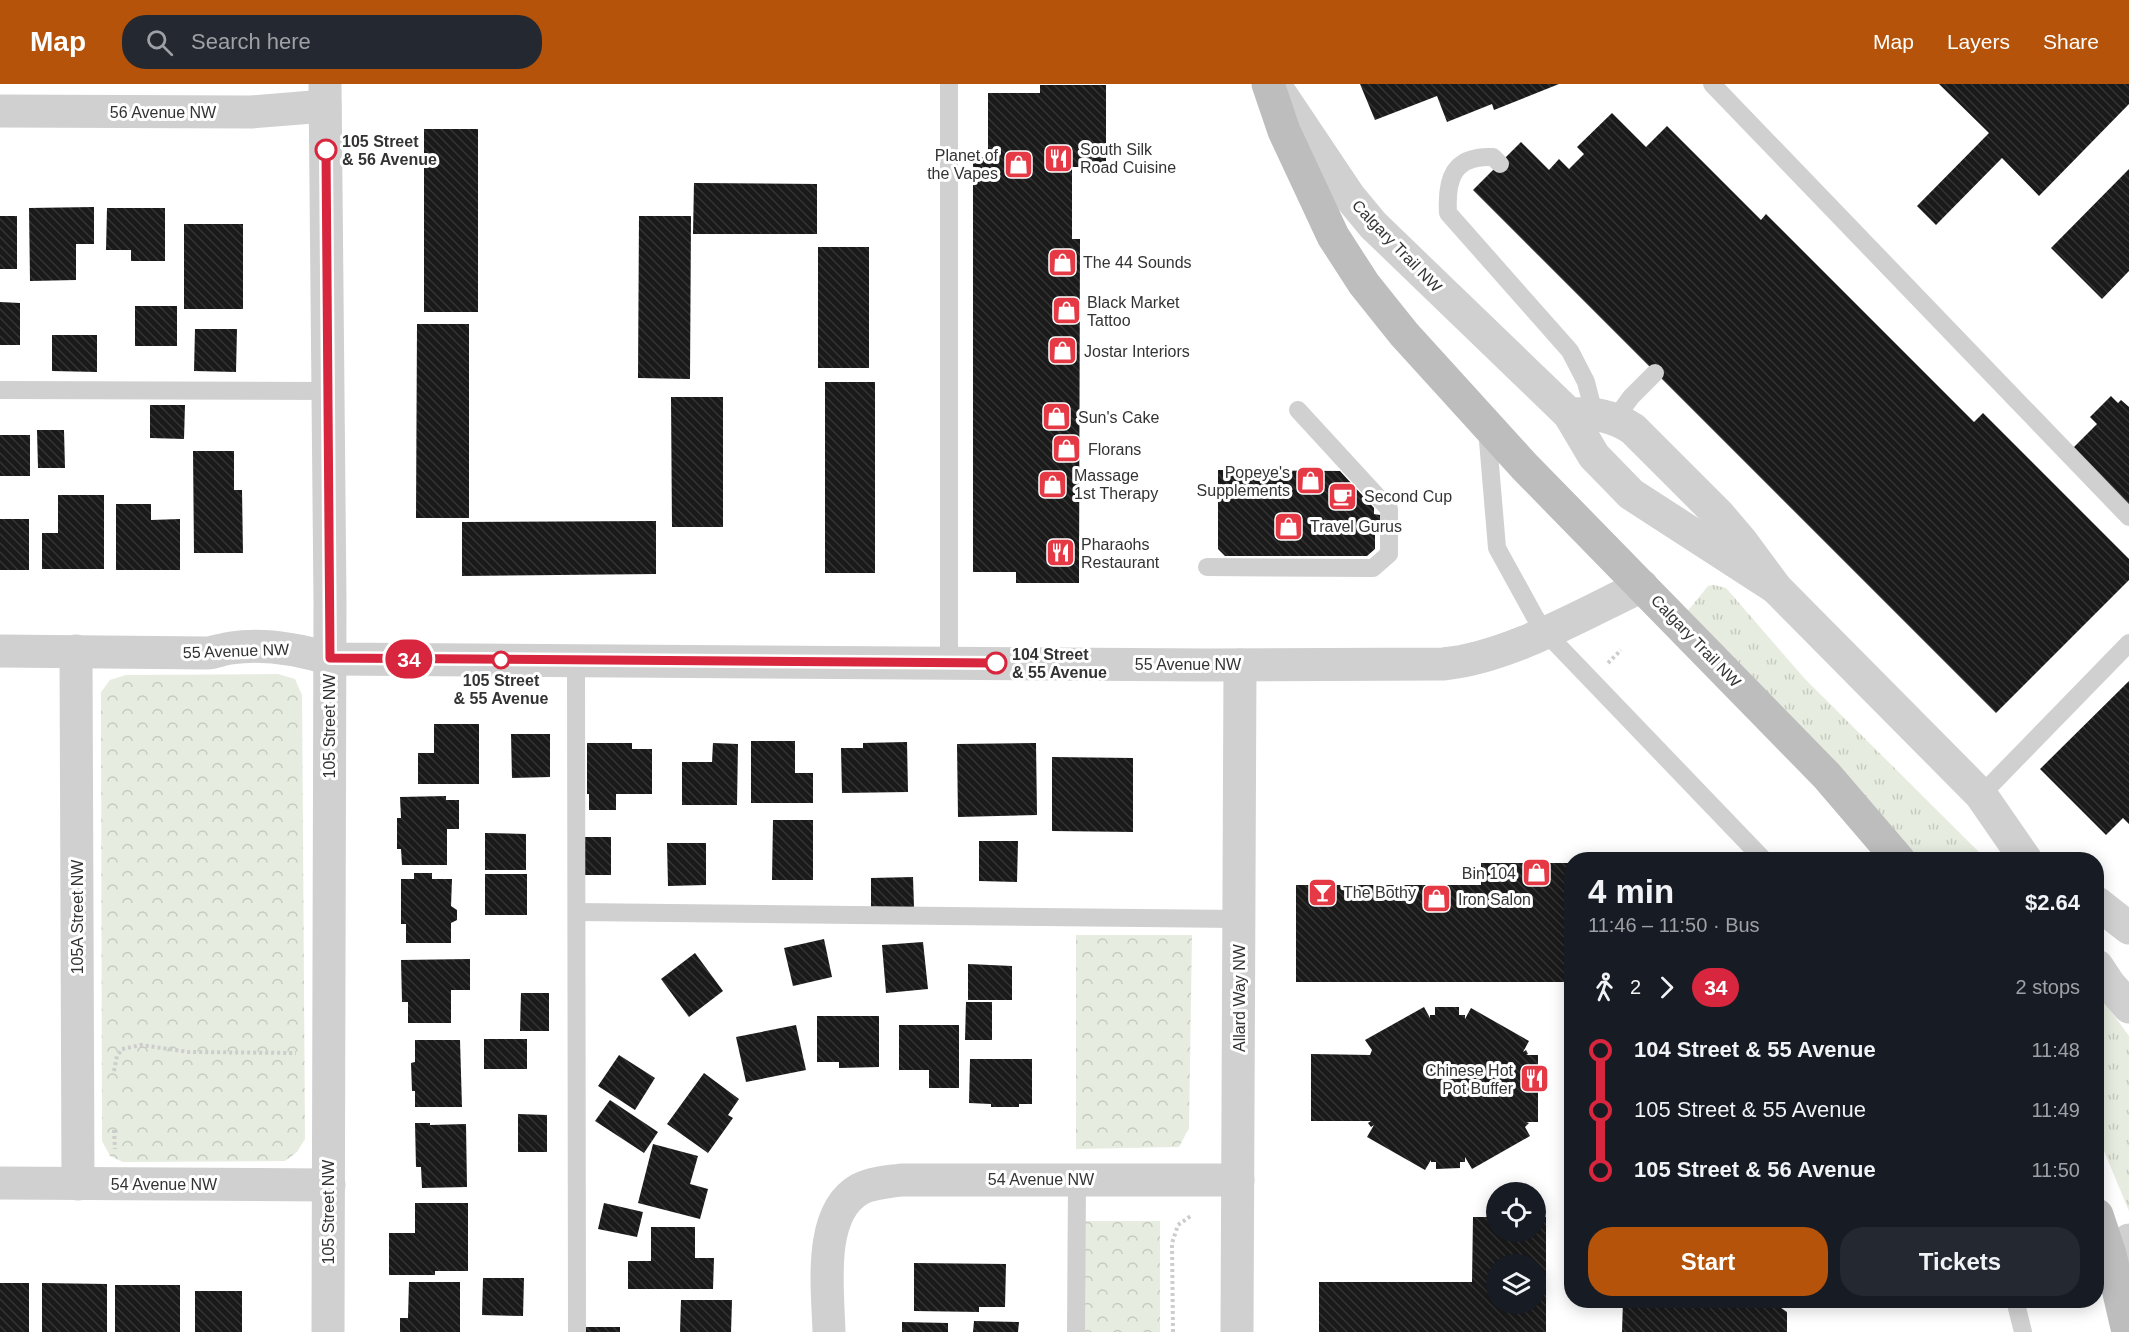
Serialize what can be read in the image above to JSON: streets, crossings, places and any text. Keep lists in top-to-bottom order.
{
  "streets": {
    "main road": ["Calgary Trail NW"],
    "street": [
      "56 Avenue NW",
      "55 Avenue NW",
      "105 Street NW",
      "105A Street NW",
      "Allard Way NW",
      "54 Avenue NW"
    ]
  },
  "crossings": [
    ["56 Avenue NW", "105 Street NW"],
    ["Calgary Trail NW", "55 Avenue NW"],
    ["55 Avenue NW", "105 Street NW"],
    ["55 Avenue NW", "105A Street NW"],
    ["55 Avenue NW", "Allard Way NW"],
    ["105 Street NW", "54 Avenue NW"],
    ["105A Street NW", "54 Avenue NW"],
    ["Allard Way NW", "54 Avenue NW"]
  ],
  "places": {
    "other": ["105 Street & 56 Avenue", "105 Street & 55 Avenue", "104 Street & 55 Avenue"],
    "restaurant": ["South Silk Road Cuisine", "Pharaohs Restaurant", "Chinese Hot Pot Buffer"],
    "shop": [
      "Planet of the Vapes",
      "The 44 Sounds",
      "Black Market Tattoo",
      "Jostar Interiors",
      "Sun's Cake",
      "Florans",
      "Popeye's Supplements",
      "Massage 1st Therapy",
      "Travel Gurus",
      "Bin 104",
      "Iron Salon"
    ],
    "cafe": ["Second Cup"],
    "bar": ["The Bothy"]
  },
  "lines": ["bus line 34"],
  "page": {
    "header": "Map",
    "search": "Search here",
    "nav": ["Map", "Layers", "Share"],
    "on_map": "34",
    "heading": ["4 min", "11:46 – 11:50 · Bus", "$2.64"],
    "legs": ["2", "34", "2 stops"],
    "list": [
      {
        "name": "104 Street & 55 Avenue",
        "value": "11:48"
      },
      {
        "name": "105 Street & 55 Avenue",
        "value": "11:49"
      },
      {
        "name": "105 Street & 56 Avenue",
        "value": "11:50"
      }
    ],
    "buttons": ["Start", "Tickets"]
  }
}
